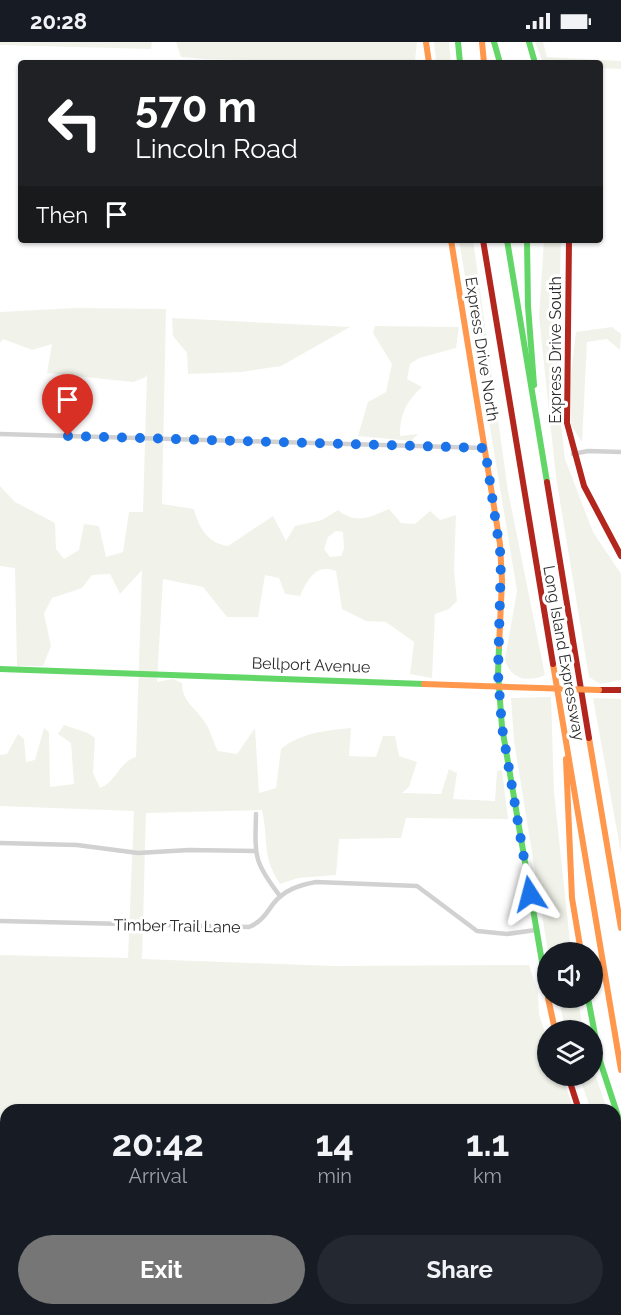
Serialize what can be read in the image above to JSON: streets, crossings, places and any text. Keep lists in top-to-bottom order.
{
  "streets": {
    "main road": [
      "Express Drive North",
      "Express Drive South",
      "Long Island Expressway",
      "Bellport Avenue"
    ],
    "street": ["Timber Trail Lane"]
  },
  "crossings": [
    ["Express Drive North", "Bellport Avenue"],
    ["Express Drive North", "Timber Trail Lane"]
  ],
  "page": {
    "status": "20:28",
    "turn": ["570 m", "Lincoln Road"],
    "then": "Then",
    "eta": [
      "20:42",
      "Arrival",
      "14",
      "min",
      "1.1",
      "km"
    ],
    "buttons": ["Exit", "Share"]
  }
}
